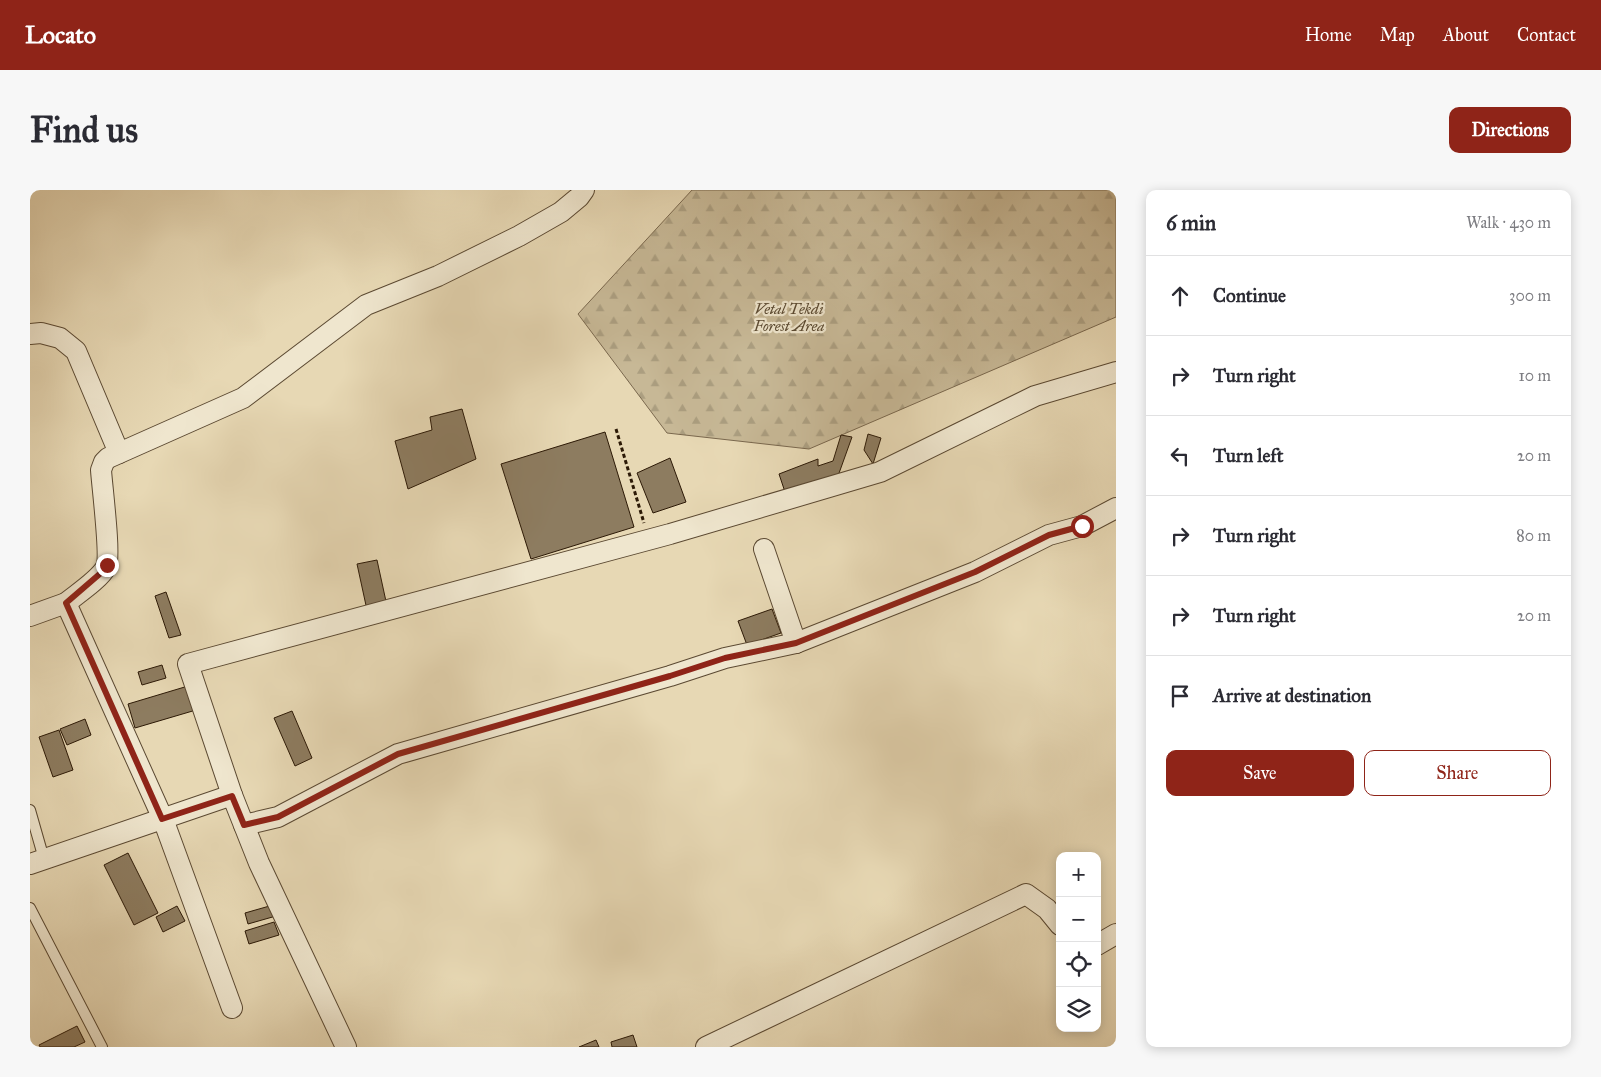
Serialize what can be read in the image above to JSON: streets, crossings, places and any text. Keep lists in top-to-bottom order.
{
  "parks": ["Vetal Tekdi Forest Area"],
  "page": {
    "header": "Locato",
    "nav": [
      "Home",
      "Map",
      "About",
      "Contact"
    ],
    "buttons": [
      "Directions",
      ["Save", "Share"]
    ],
    "title": "Find us",
    "heading": ["6 min", "Walk · 430 m"],
    "list": [
      ["Continue", "300 m"],
      ["Turn right", "10 m"],
      ["Turn left", "20 m"],
      ["Turn right", "80 m"],
      ["Turn right", "20 m"],
      "Arrive at destination"
    ],
    "map_buttons": ["+", "−"]
  }
}
